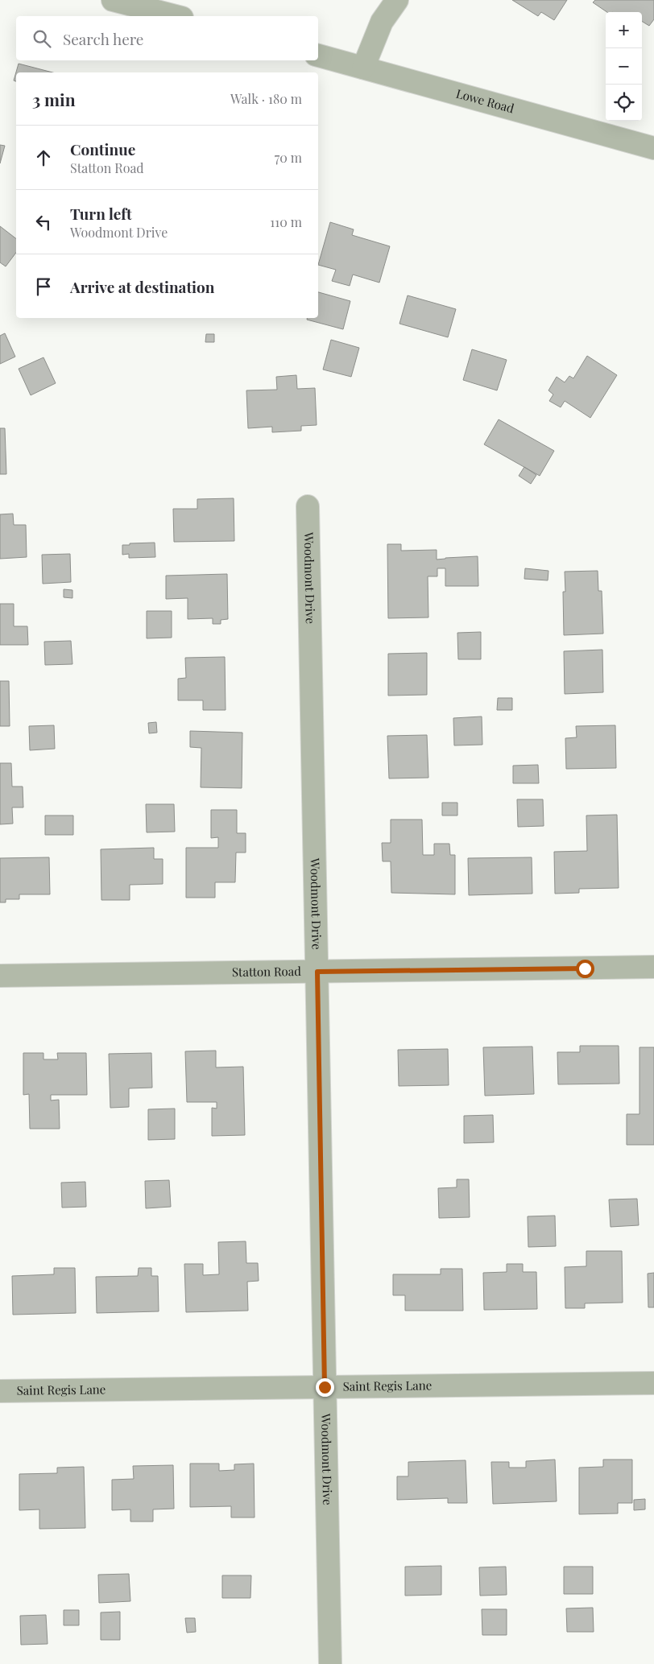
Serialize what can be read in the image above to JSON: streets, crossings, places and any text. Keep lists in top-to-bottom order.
{
  "streets": {
    "street": [
      "Lowe Road",
      "Woodmont Drive",
      "Statton Road",
      "Saint Regis Lane"
    ]
  },
  "crossings": [
    ["Woodmont Drive", "Statton Road"],
    ["Woodmont Drive", "Saint Regis Lane"]
  ],
  "page": {
    "map_buttons": ["+", "−"],
    "search": "Search here",
    "heading": ["3 min", "Walk · 180 m"],
    "list": [
      ["Continue", "Statton Road", "70 m"],
      ["Turn left", "Woodmont Drive", "110 m"],
      "Arrive at destination"
    ]
  }
}
